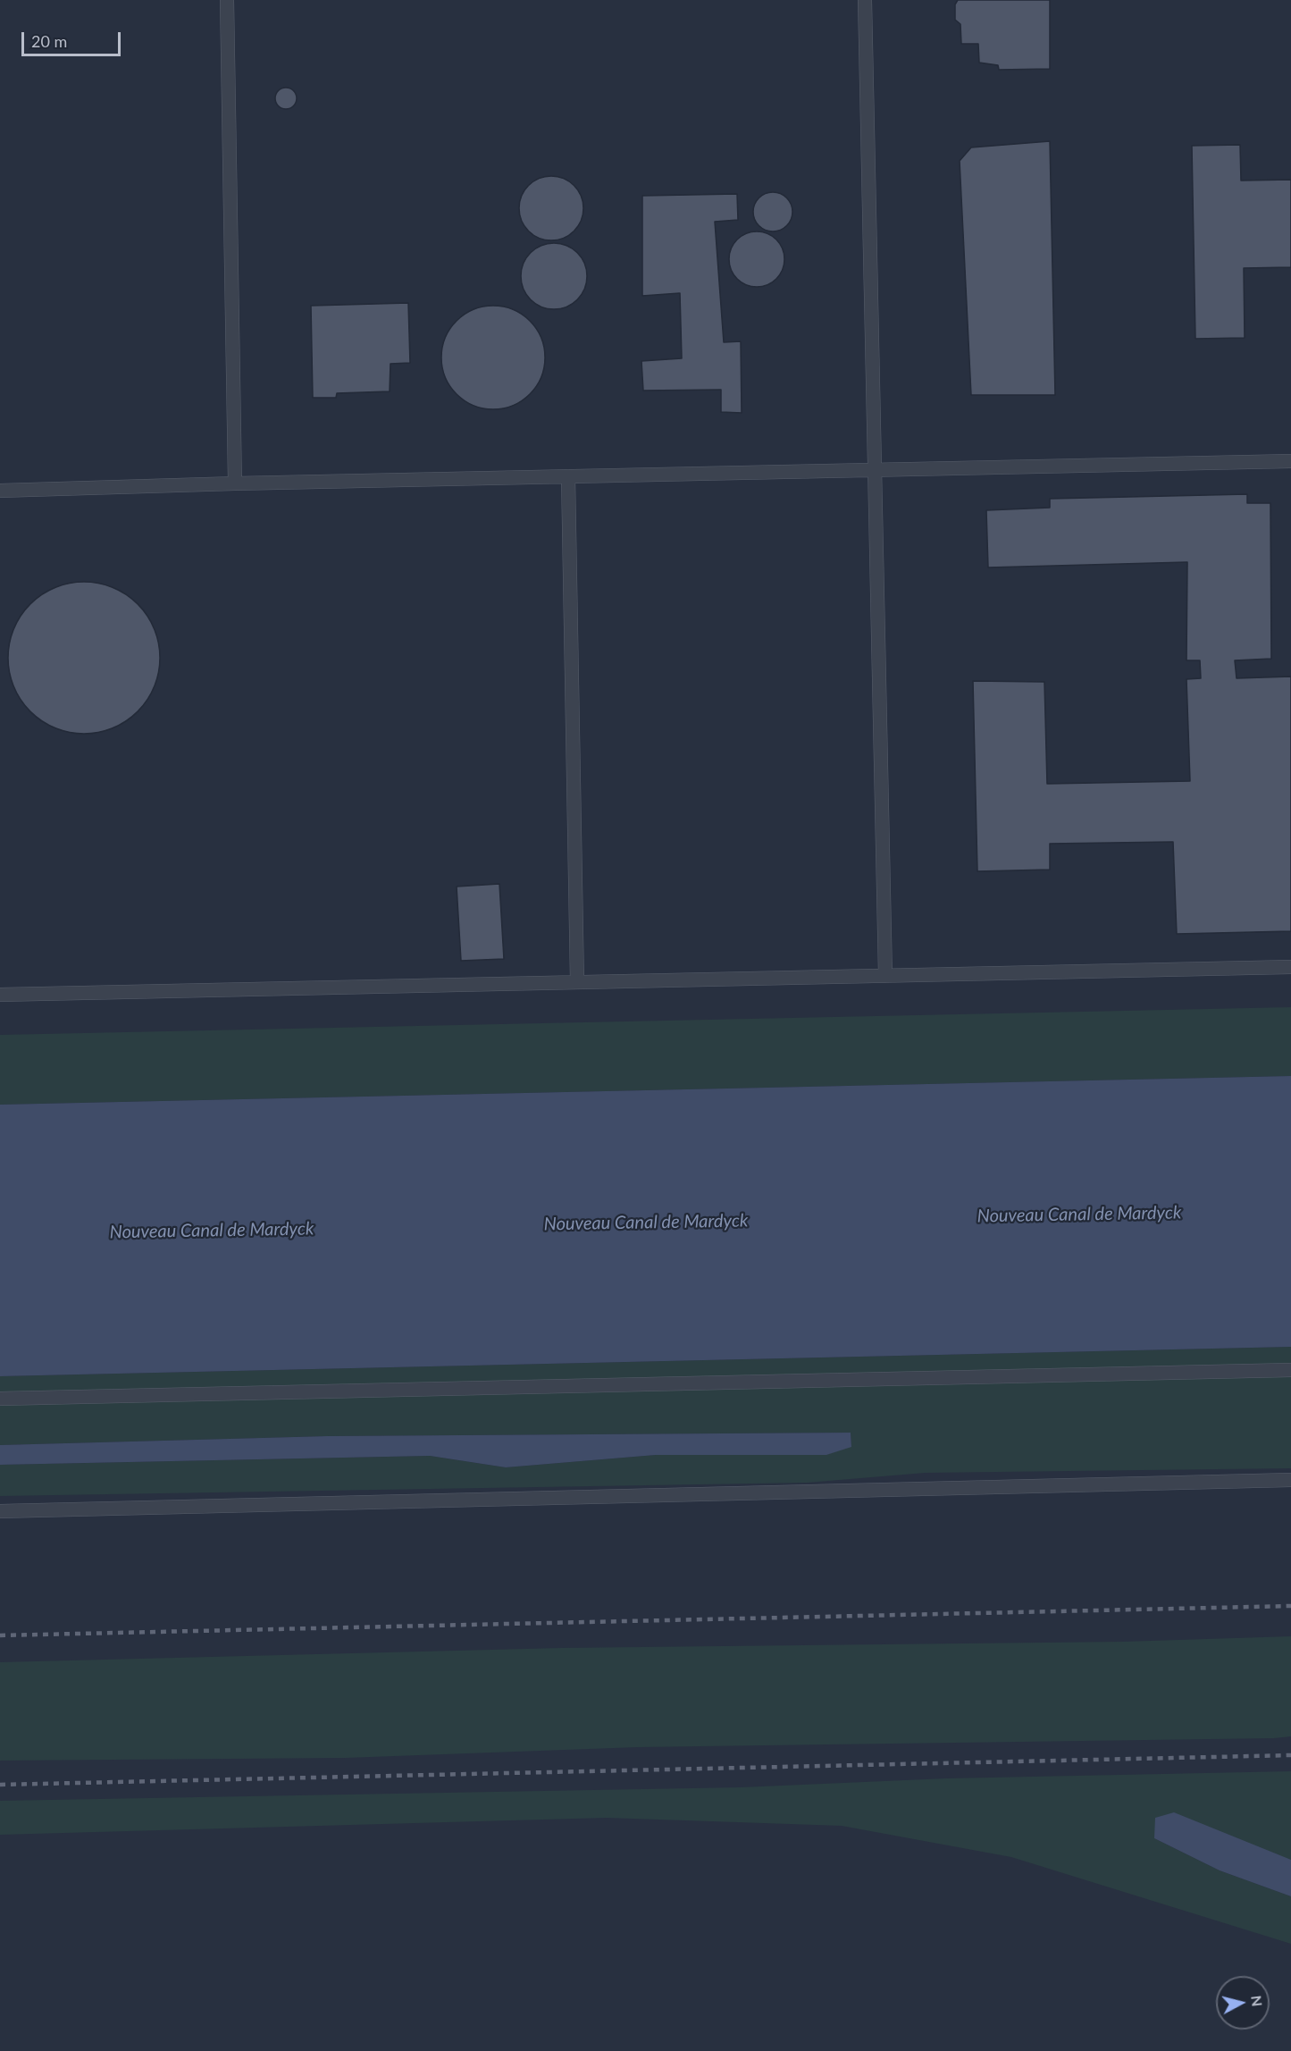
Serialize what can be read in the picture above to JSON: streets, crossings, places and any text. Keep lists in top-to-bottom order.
{
  "water": ["Nouveau Canal de Mardyck"],
  "scale_bar": "20 m",
  "north": "right"
}
